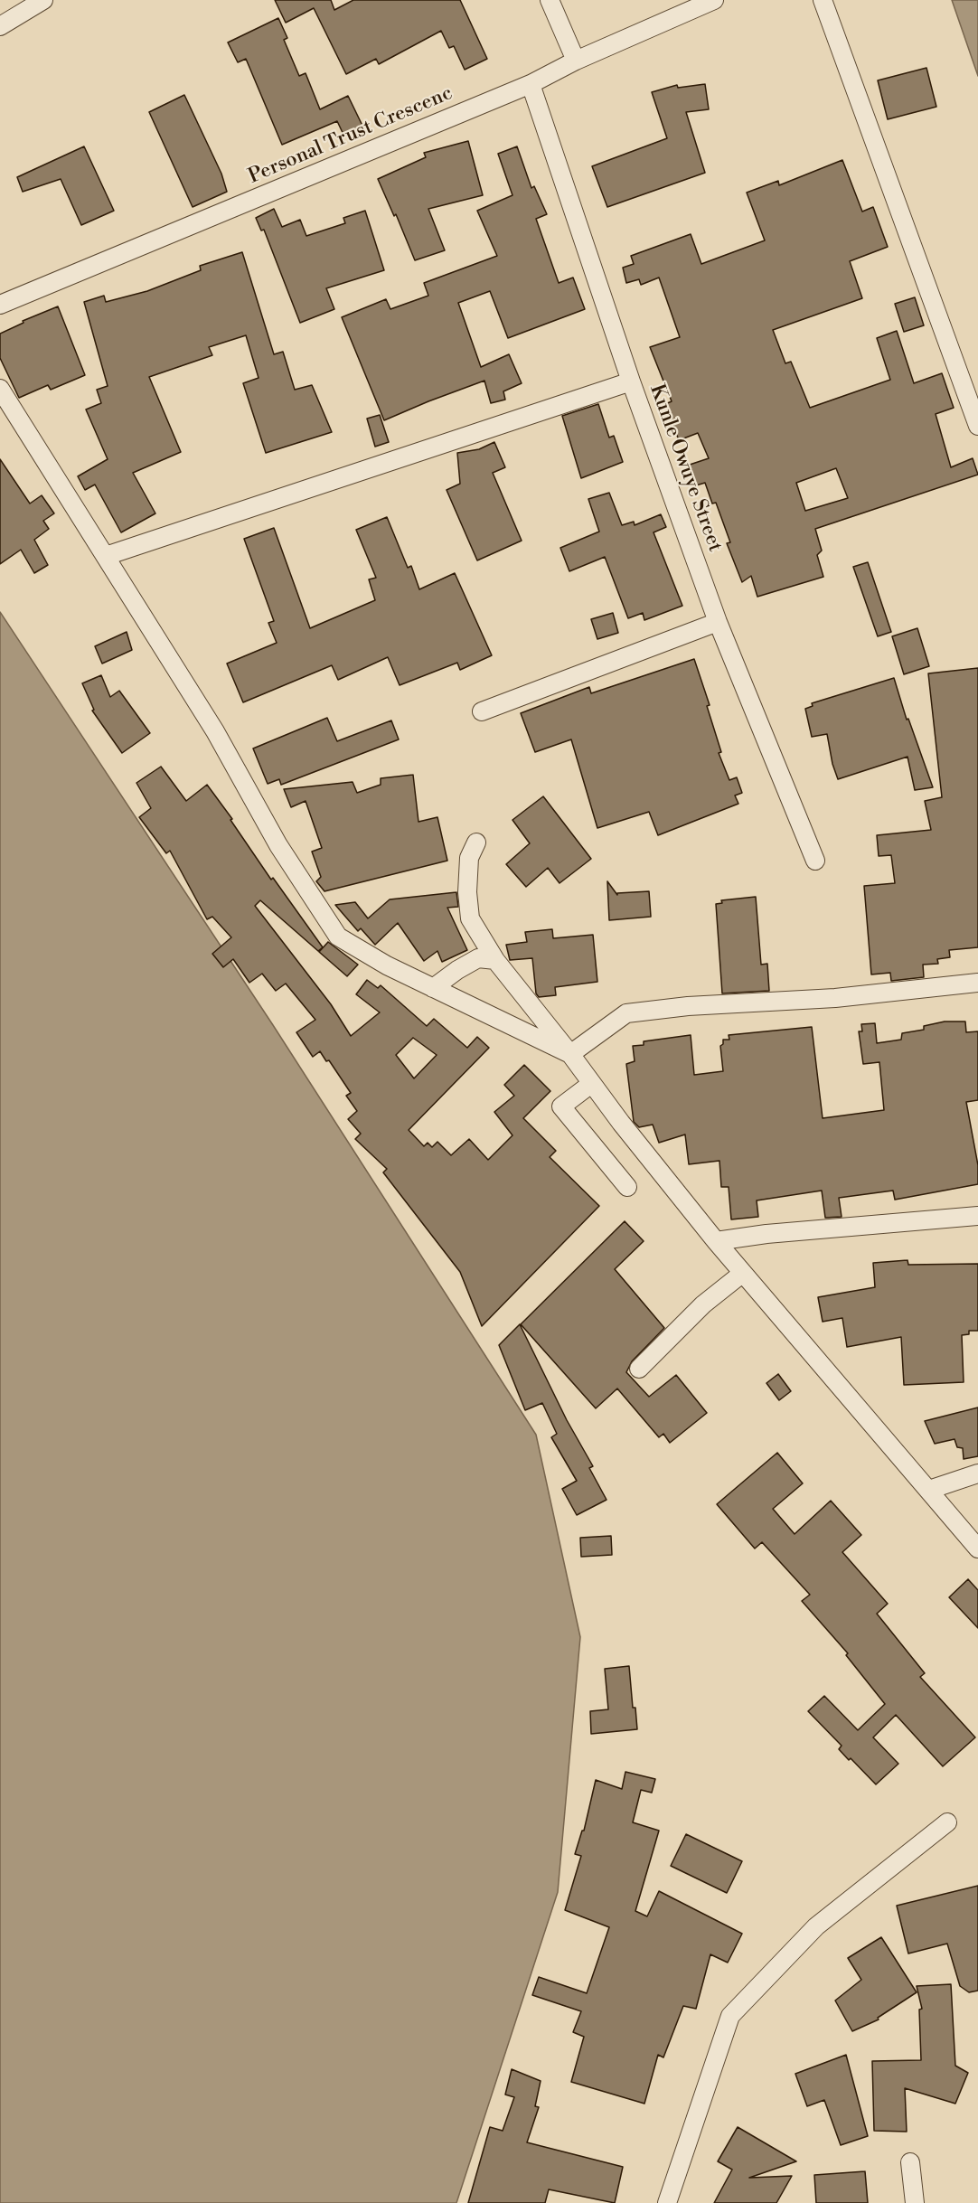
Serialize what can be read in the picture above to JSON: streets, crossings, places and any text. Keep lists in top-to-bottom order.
{
  "streets": {
    "street": ["Personal Trust Crescenc", "Kunle Owuye Street"]
  },
  "crossings": [
    ["Personal Trust Crescenc", "Kunle Owuye Street"]
  ]
}
